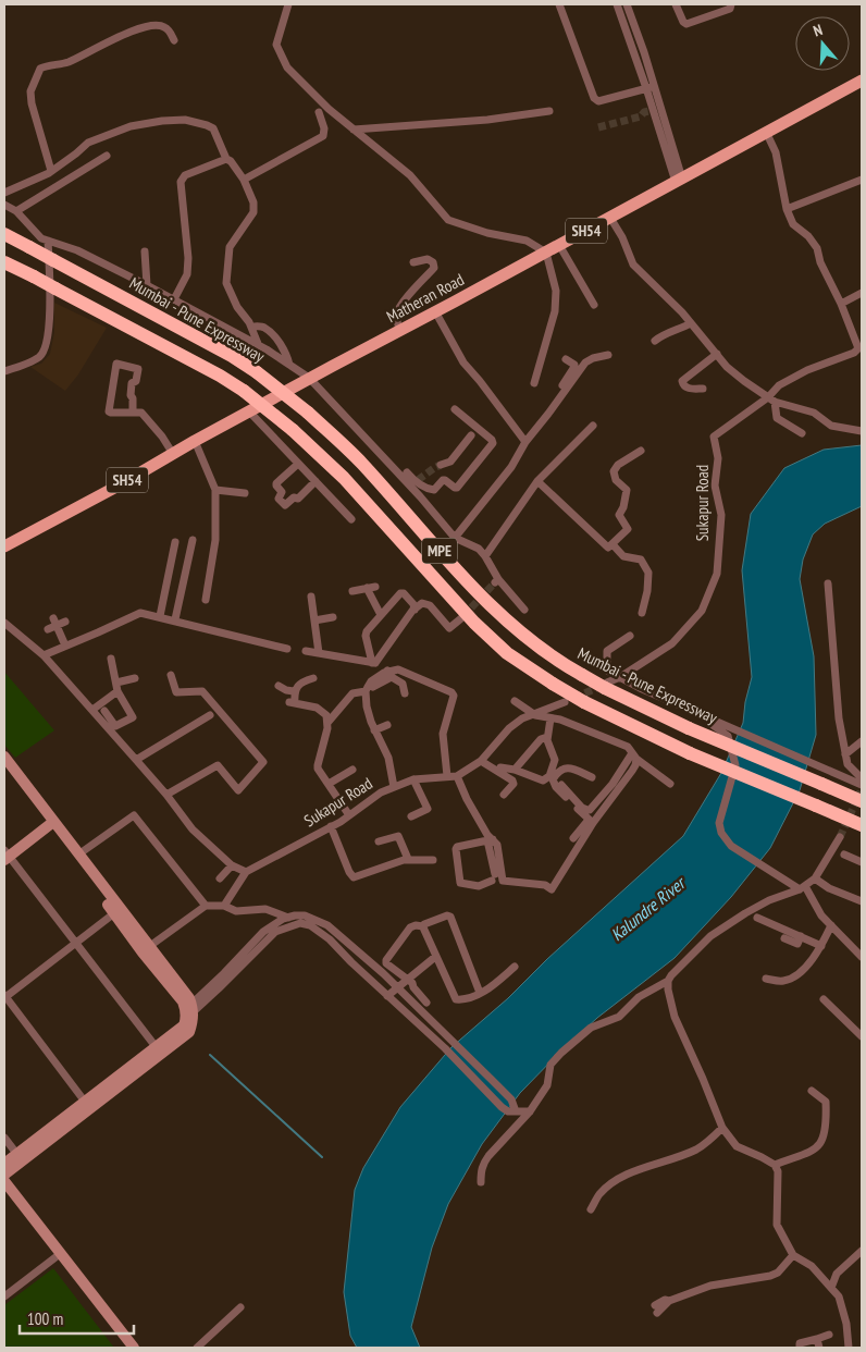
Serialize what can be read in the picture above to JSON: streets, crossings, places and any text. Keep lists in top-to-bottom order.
{
  "streets": {
    "highway": ["Mumbai - Pune Expressway", "MPE"],
    "main road": ["SH54", "Matheran Road"],
    "street": ["Sukapur Road"]
  },
  "crossings": [
    ["Mumbai - Pune Expressway", "Sukapur Road"]
  ],
  "water": ["Kalundre River"],
  "scale_bar": "100 m",
  "north": "top"
}
